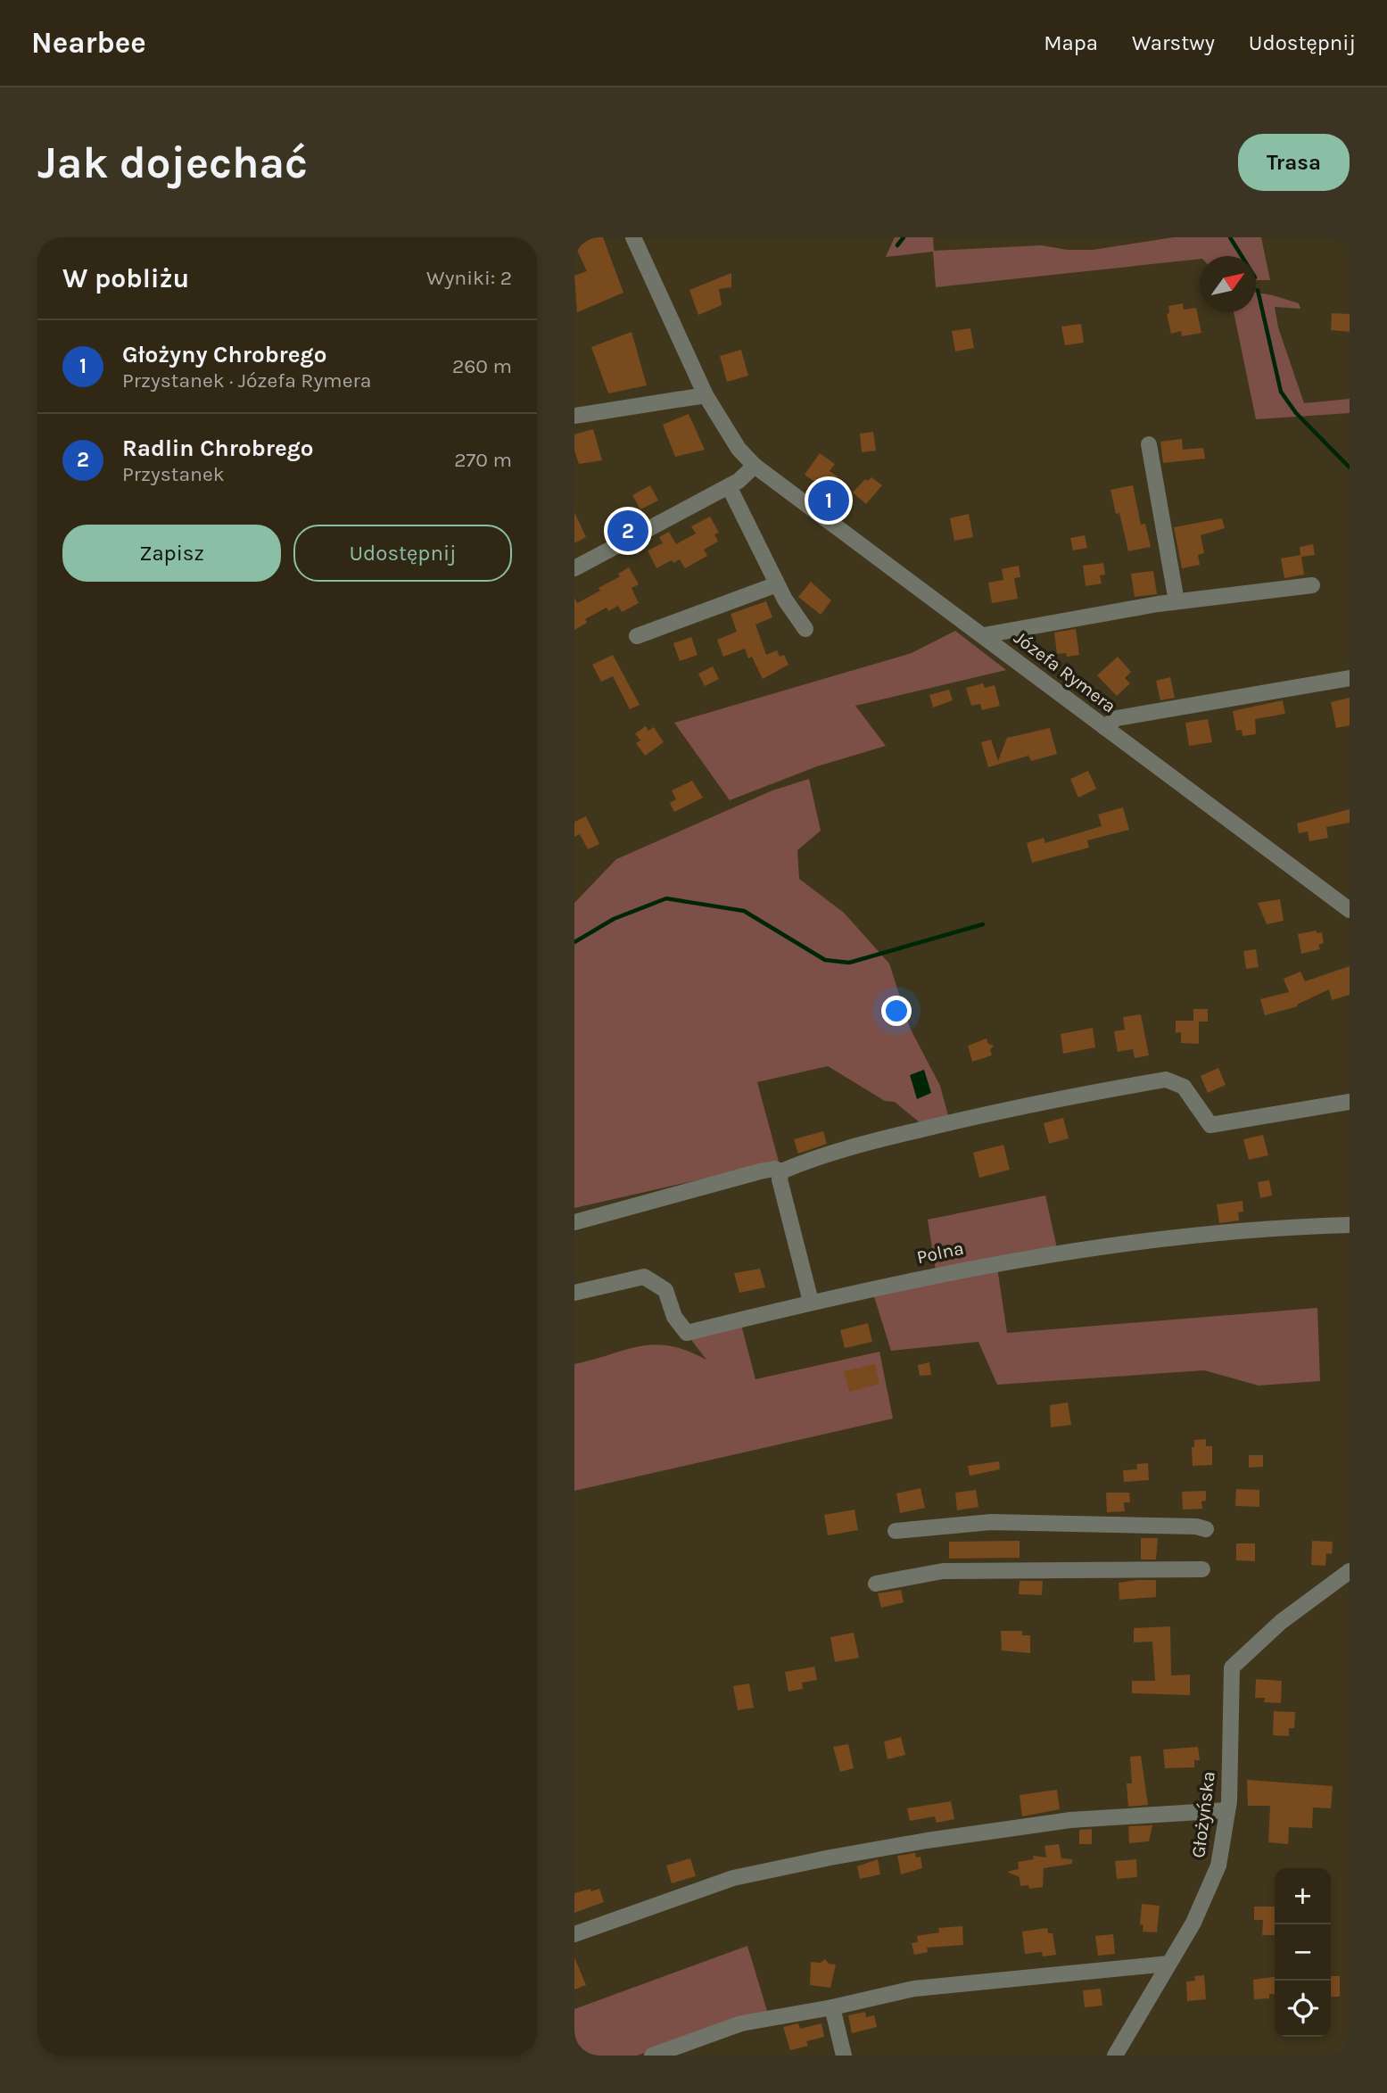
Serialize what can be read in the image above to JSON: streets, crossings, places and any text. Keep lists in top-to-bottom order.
{
  "streets": {
    "street": ["Józefa Rymera", "Polna", "Głożyńska"]
  },
  "north": "top right",
  "page": {
    "header": "Nearbee",
    "nav": ["Mapa", "Warstwy", "Udostępnij"],
    "buttons": [
      "Trasa",
      ["Zapisz", "Udostępnij"]
    ],
    "title": "Jak dojechać",
    "heading": ["W pobliżu", "Wyniki: 2"],
    "list": [
      {
        "mark": "1",
        "name": "Głożyny Chrobrego",
        "note": "Przystanek · Józefa Rymera",
        "value": "260 m"
      },
      {
        "mark": "2",
        "name": "Radlin Chrobrego",
        "note": "Przystanek",
        "value": "270 m"
      }
    ],
    "pins": ["1", "2"],
    "map_buttons": ["+", "−"]
  }
}
